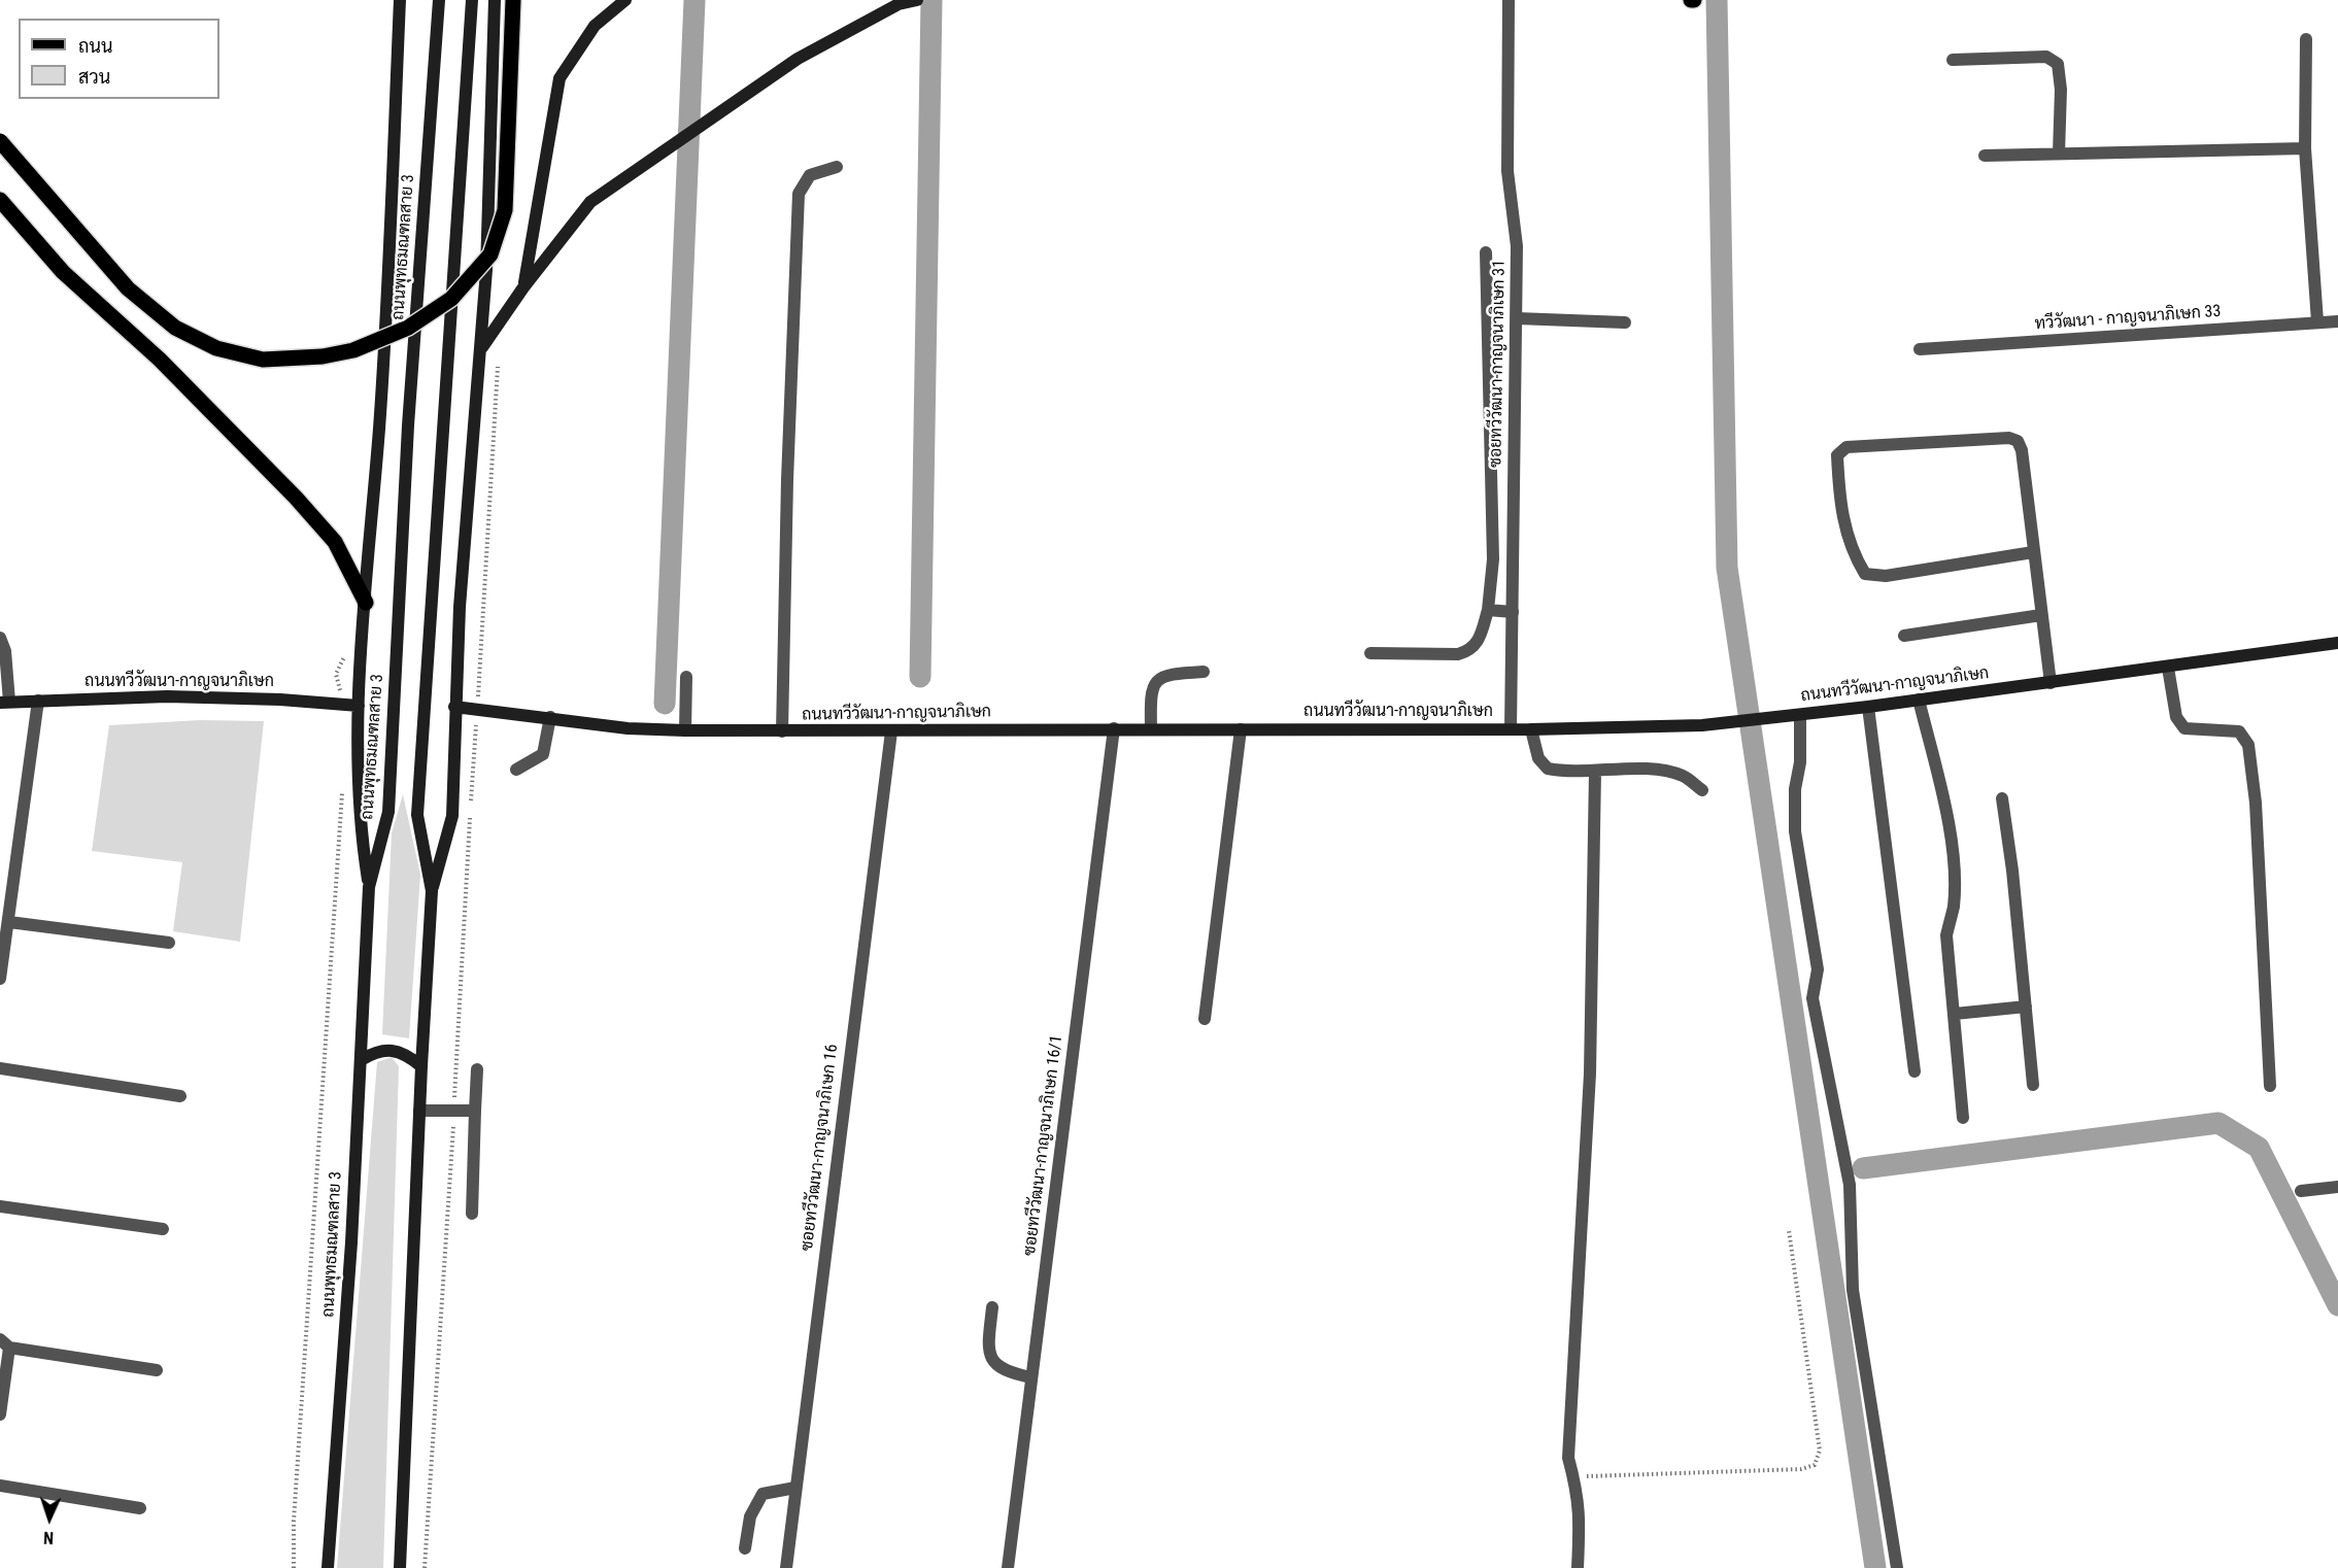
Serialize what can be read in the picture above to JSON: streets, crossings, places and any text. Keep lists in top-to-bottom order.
{
  "streets": {
    "main road": ["ถนนพุทธมณฑลสาย 3", "ถนนทวีวัฒนา-กาญจนาภิเษก"],
    "street": [
      "ทวีวัฒนา - กาญจนาภิเษก 33",
      "ซอยทวีวัฒนา-กาญจนาภิเษก 31",
      "ซอยทวีวัฒนา-กาญจนาภิเษก 16/1",
      "ซอยทวีวัฒนา-กาญจนาภิเษก 16"
    ]
  },
  "crossings": [
    ["ซอยทวีวัฒนา-กาญจนาภิเษก 31", "ถนนทวีวัฒนา-กาญจนาภิเษก"],
    ["ถนนทวีวัฒนา-กาญจนาภิเษก", "ซอยทวีวัฒนา-กาญจนาภิเษก 16/1"],
    ["ถนนทวีวัฒนา-กาญจนาภิเษก", "ซอยทวีวัฒนา-กาญจนาภิเษก 16"]
  ],
  "legend": ["ถนน", "สวน"],
  "north": "bottom"
}
